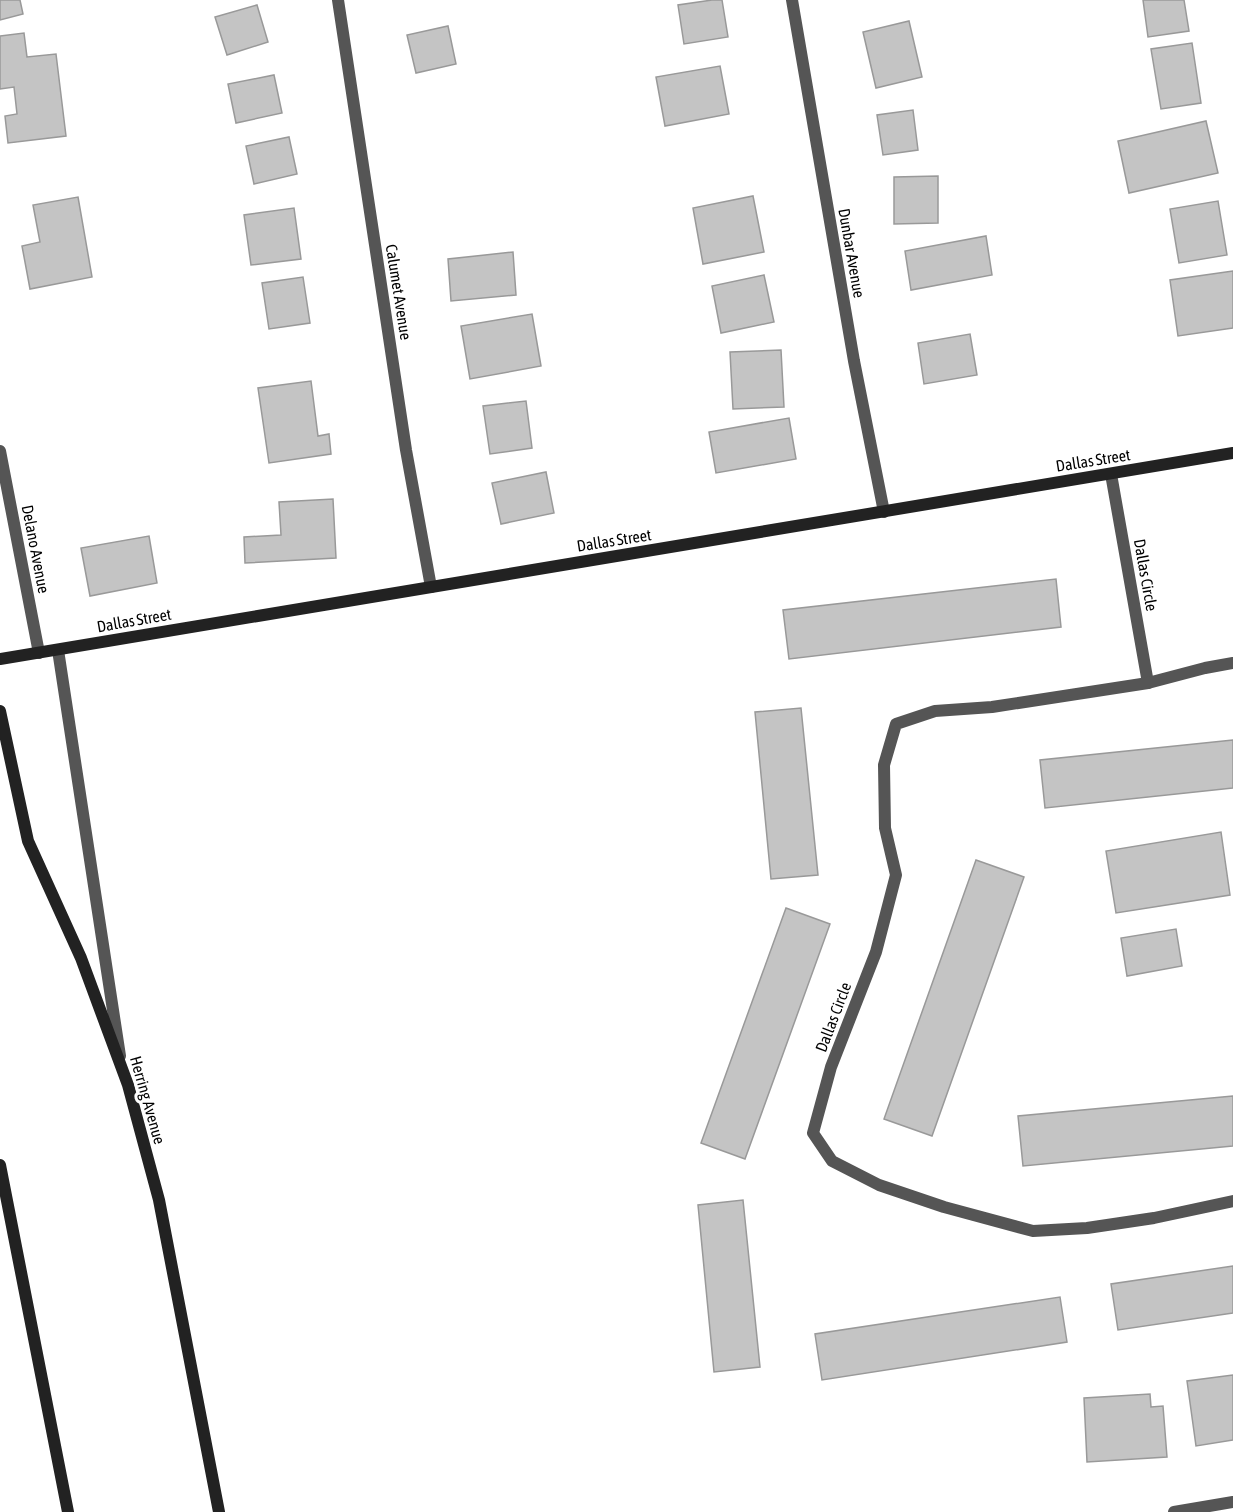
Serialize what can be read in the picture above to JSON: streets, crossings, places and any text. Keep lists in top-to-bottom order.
{
  "streets": {
    "street": [
      "Dunbar Avenue",
      "Calumet Avenue",
      "Dallas Street",
      "Delano Avenue",
      "Dallas Circle",
      "Herring Avenue"
    ]
  },
  "crossings": [
    ["Dunbar Avenue", "Dallas Street"],
    ["Calumet Avenue", "Dallas Street"],
    ["Dallas Street", "Delano Avenue"],
    ["Dallas Street", "Dallas Circle"]
  ]
}
